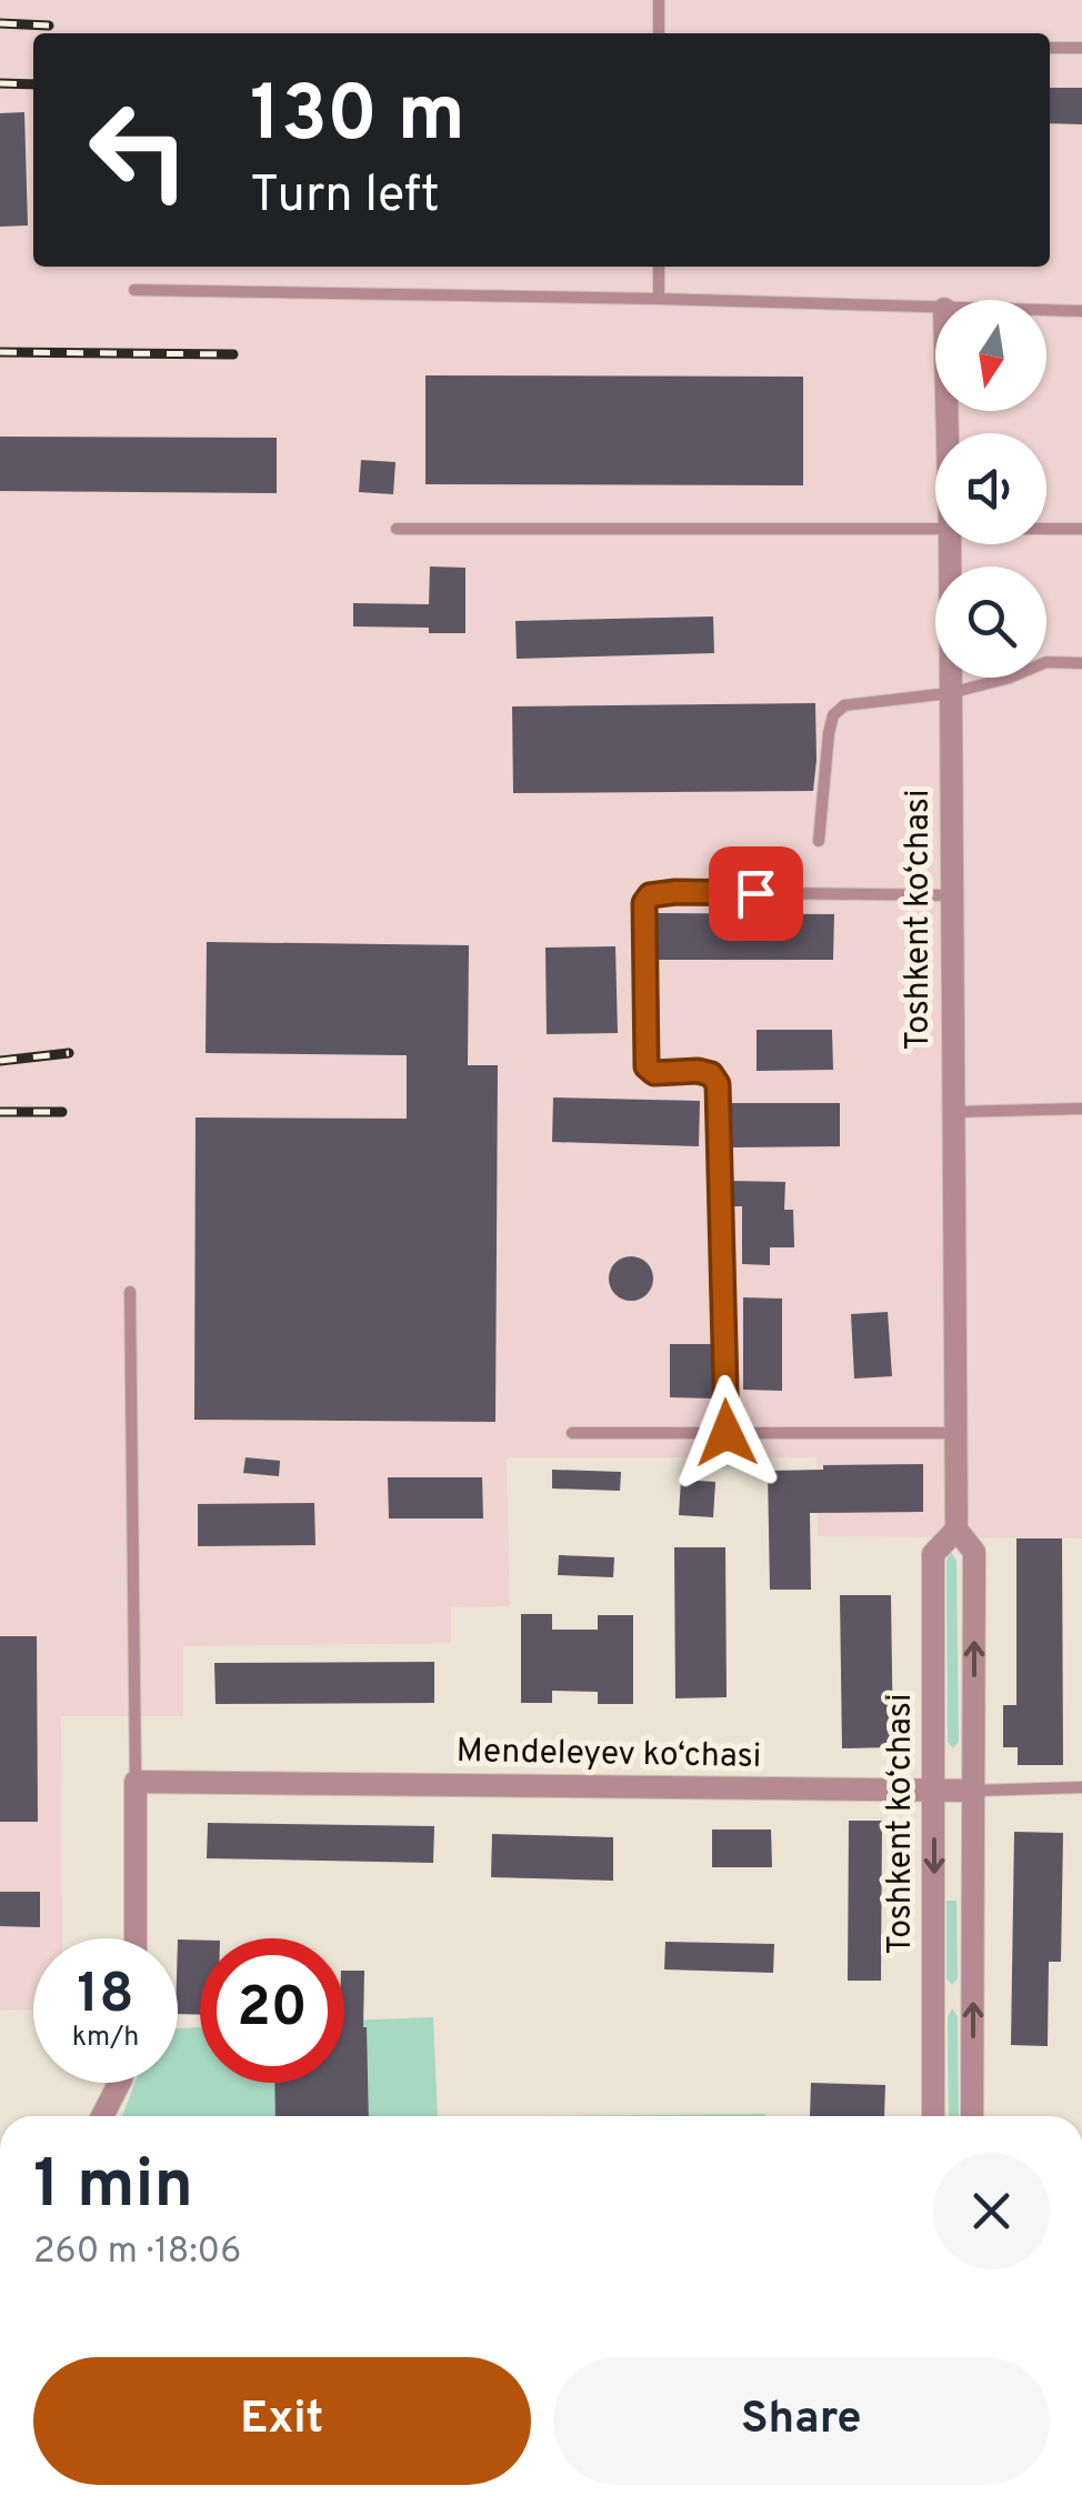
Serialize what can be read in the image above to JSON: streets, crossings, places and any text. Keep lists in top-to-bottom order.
{
  "streets": {
    "street": ["Toshkent ko‘chasi", "Mendeleyev ko‘chasi"]
  },
  "crossings": [
    ["Toshkent ko‘chasi", "Mendeleyev ko‘chasi"]
  ],
  "north": "bottom",
  "page": {
    "turn": ["130 m", "Turn left"],
    "speed": "18 km/h",
    "limit": "20",
    "heading": ["1 min", "260 m · 18:06"],
    "buttons": ["Exit", "Share"]
  }
}
